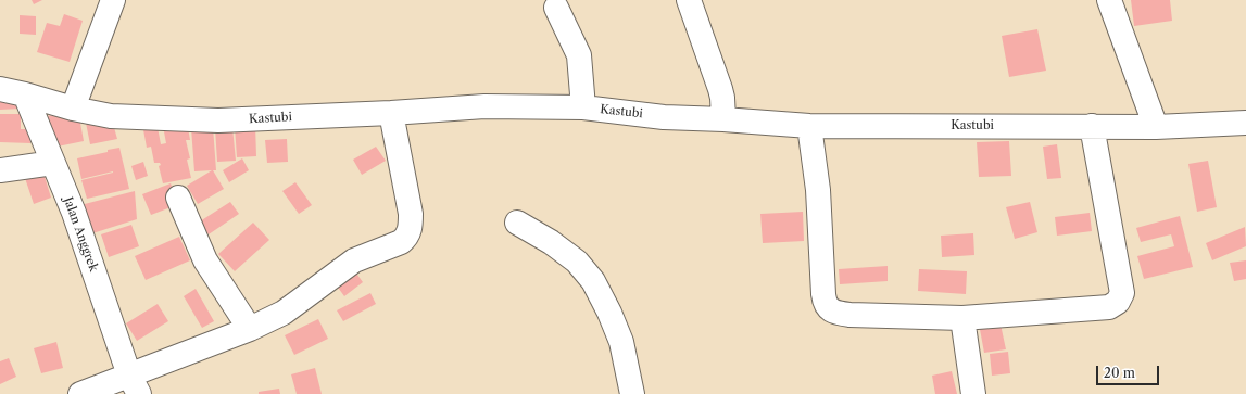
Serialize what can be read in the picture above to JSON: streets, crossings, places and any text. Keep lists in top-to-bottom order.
{
  "streets": {
    "street": ["Kastubi", "Jalan Anggrek"]
  },
  "crossings": [
    ["Kastubi", "Jalan Anggrek"]
  ],
  "scale_bar": "20 m"
}
